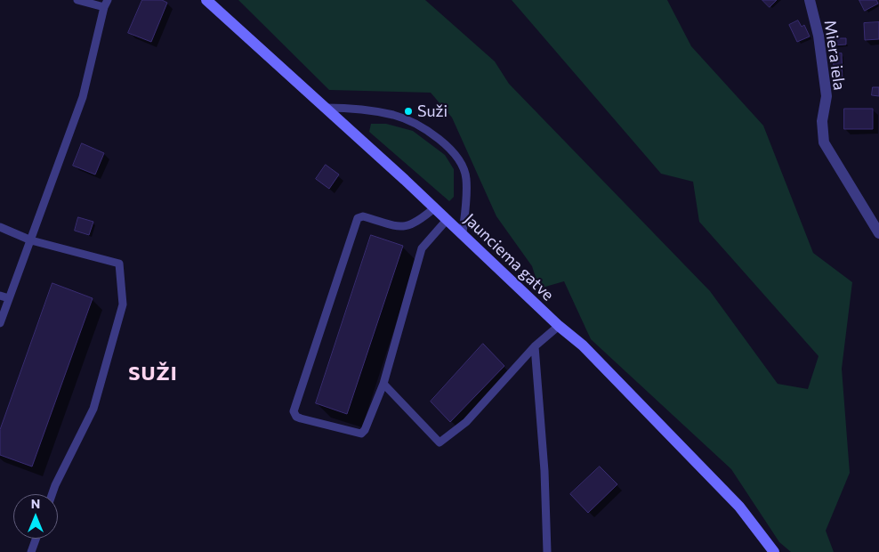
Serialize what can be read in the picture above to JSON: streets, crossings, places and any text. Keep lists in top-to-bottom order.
{
  "streets": {
    "main road": ["Jaunciema gatve"],
    "street": ["Miera iela"]
  },
  "districts": ["SUŽI"],
  "places": ["Suži"],
  "north": "top"
}
